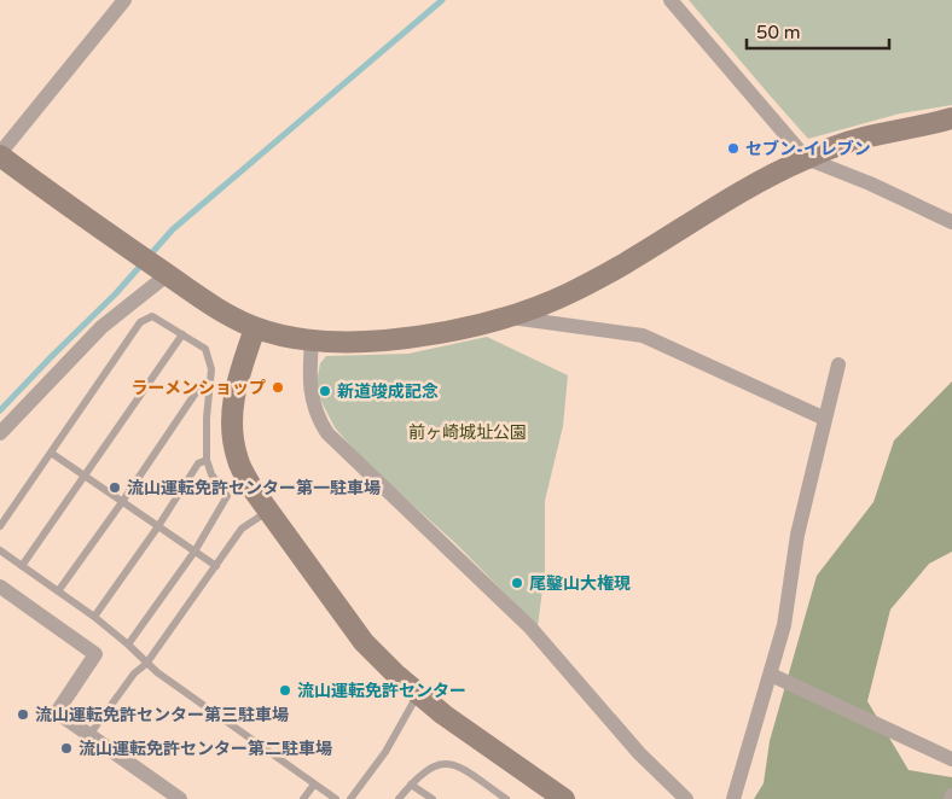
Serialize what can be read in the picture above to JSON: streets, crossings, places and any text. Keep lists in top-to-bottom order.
{
  "parks": ["前ヶ崎城址公園"],
  "places": [
    "セブン-イレブン",
    "ラーメンショップ",
    "新道竣成記念",
    "流山運転免許センター第一駐車場",
    "尾鑿山大権現",
    "流山運転免許センター",
    "流山運転免許センター第三駐車場",
    "流山運転免許センター第二駐車場"
  ],
  "scale_bar": "50 m"
}
